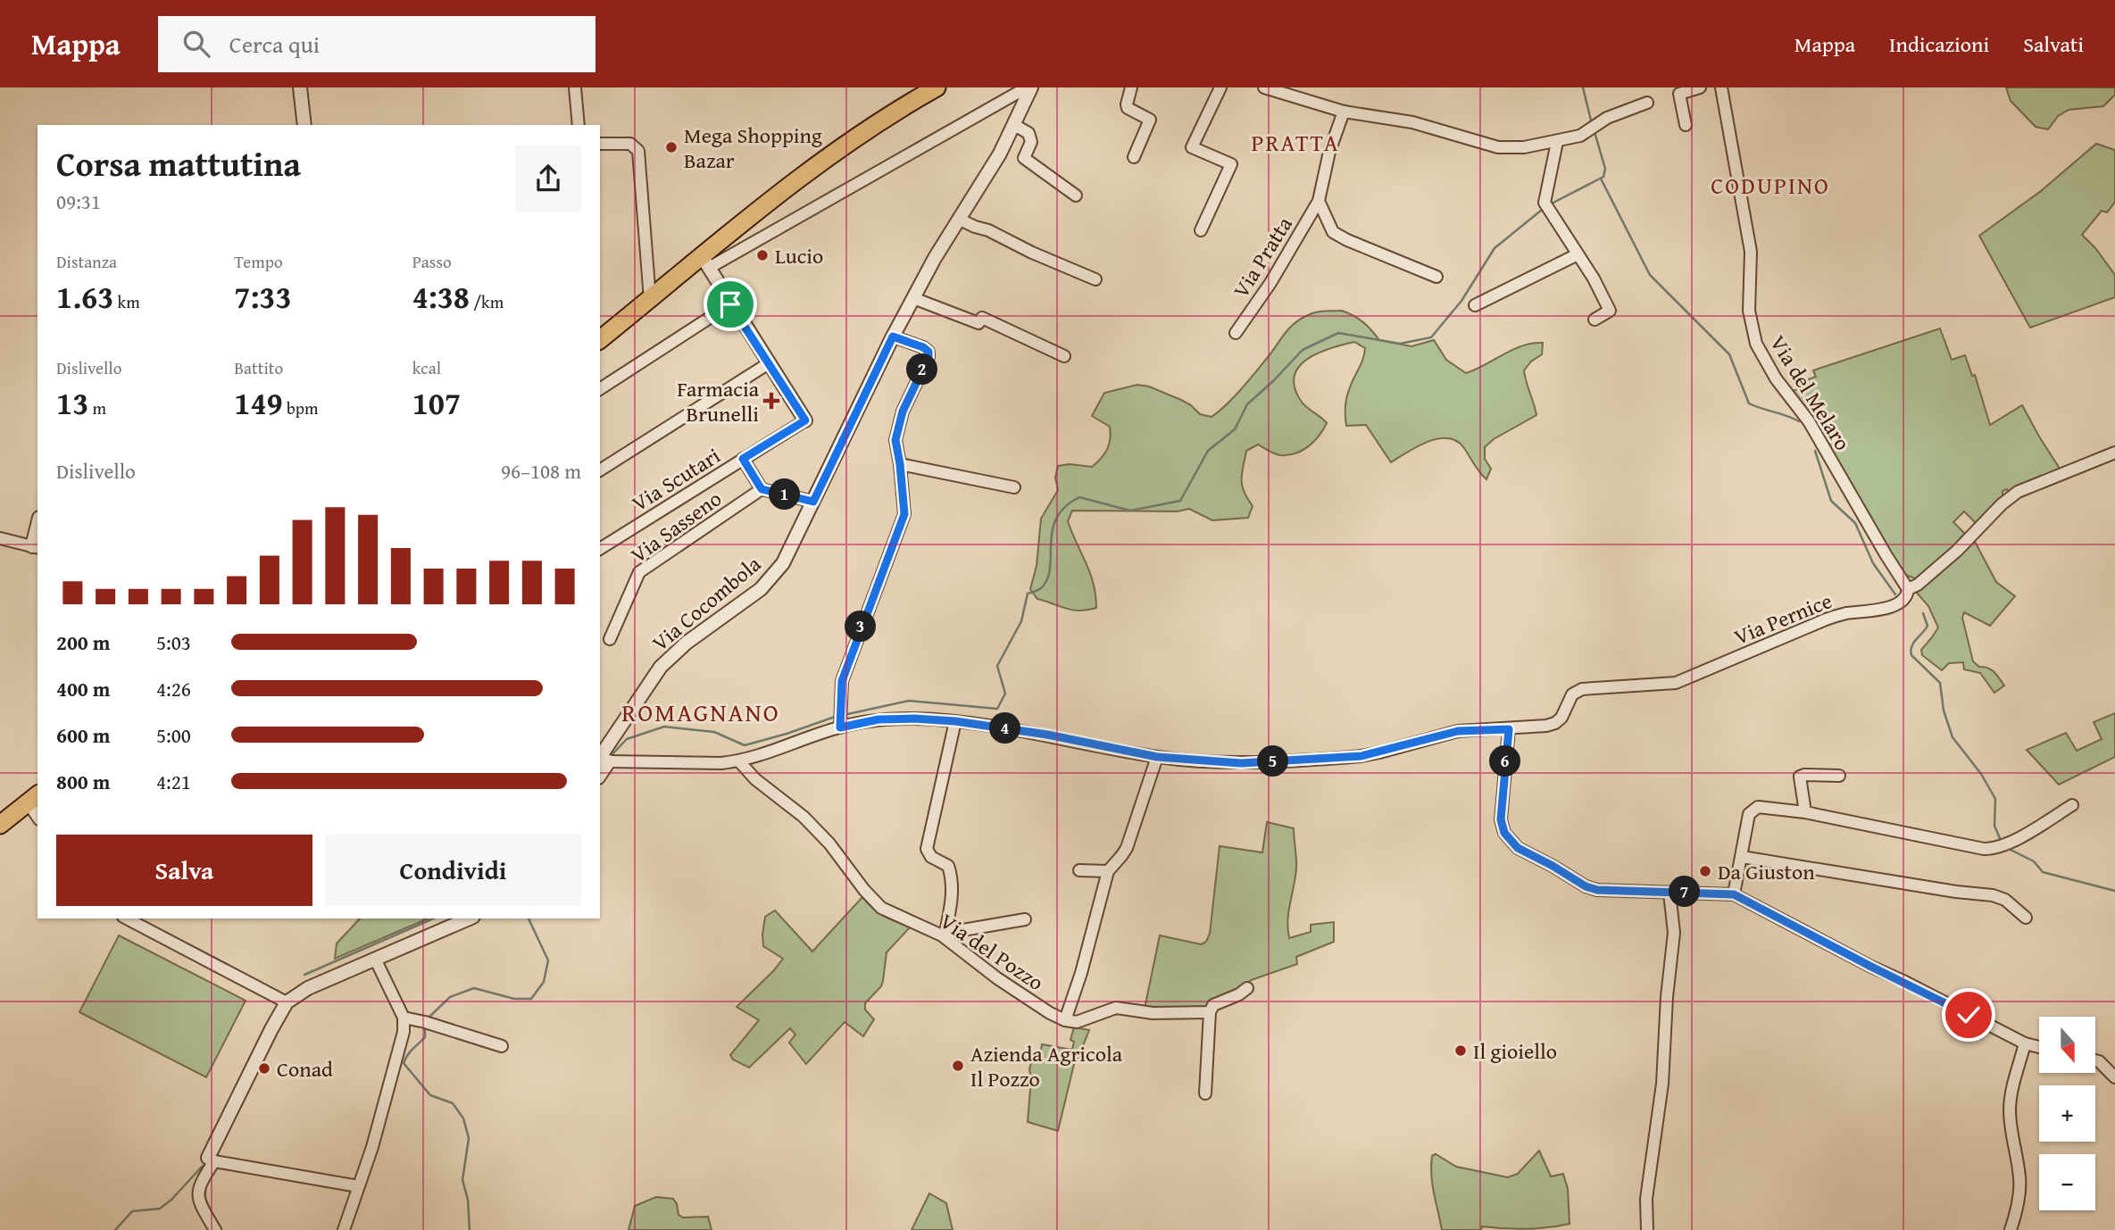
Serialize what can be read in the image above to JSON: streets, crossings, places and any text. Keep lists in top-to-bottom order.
{
  "streets": {
    "street": [
      "Via Pratta",
      "Via del Melaro",
      "Via Scutari",
      "Via Sasseno",
      "Via Cocombola",
      "Via Pernice",
      "Via del Pozzo"
    ]
  },
  "crossings": [
    ["Via del Melaro", "Via Pernice"]
  ],
  "districts": ["PRATTA", "CODUPINO", "ROMAGNANO"],
  "places": {
    "other": [
      "Mega Shopping Bazar",
      "Lucio",
      "Da Giuston",
      "Il gioiello",
      "Azienda Agricola Il Pozzo",
      "Conad"
    ],
    "health": ["Farmacia Brunelli"]
  },
  "north": "bottom",
  "page": {
    "header": "Mappa",
    "search": "Cerca qui",
    "nav": ["Mappa", "Indicazioni", "Salvati"],
    "heading": ["Corsa mattutina", "09:31"],
    "stats": [
      ["Distanza", "1.63 km"],
      ["Tempo", "7:33"],
      ["Passo", "4:38 /km"],
      ["Dislivello", "13 m"],
      ["Battito", "149 bpm"],
      ["kcal", "107"]
    ],
    "pins": [
      "2",
      "1",
      "3",
      "4",
      "5",
      "6",
      "7"
    ],
    "chart": ["Dislivello", "96–108 m"],
    "list": [
      {
        "name": "200 m",
        "note": "5:03"
      },
      {
        "name": "400 m",
        "note": "4:26"
      },
      {
        "name": "600 m",
        "note": "5:00"
      },
      {
        "name": "800 m",
        "note": "4:21"
      }
    ],
    "buttons": ["Salva", "Condividi"],
    "map_buttons": ["+", "−"]
  }
}
